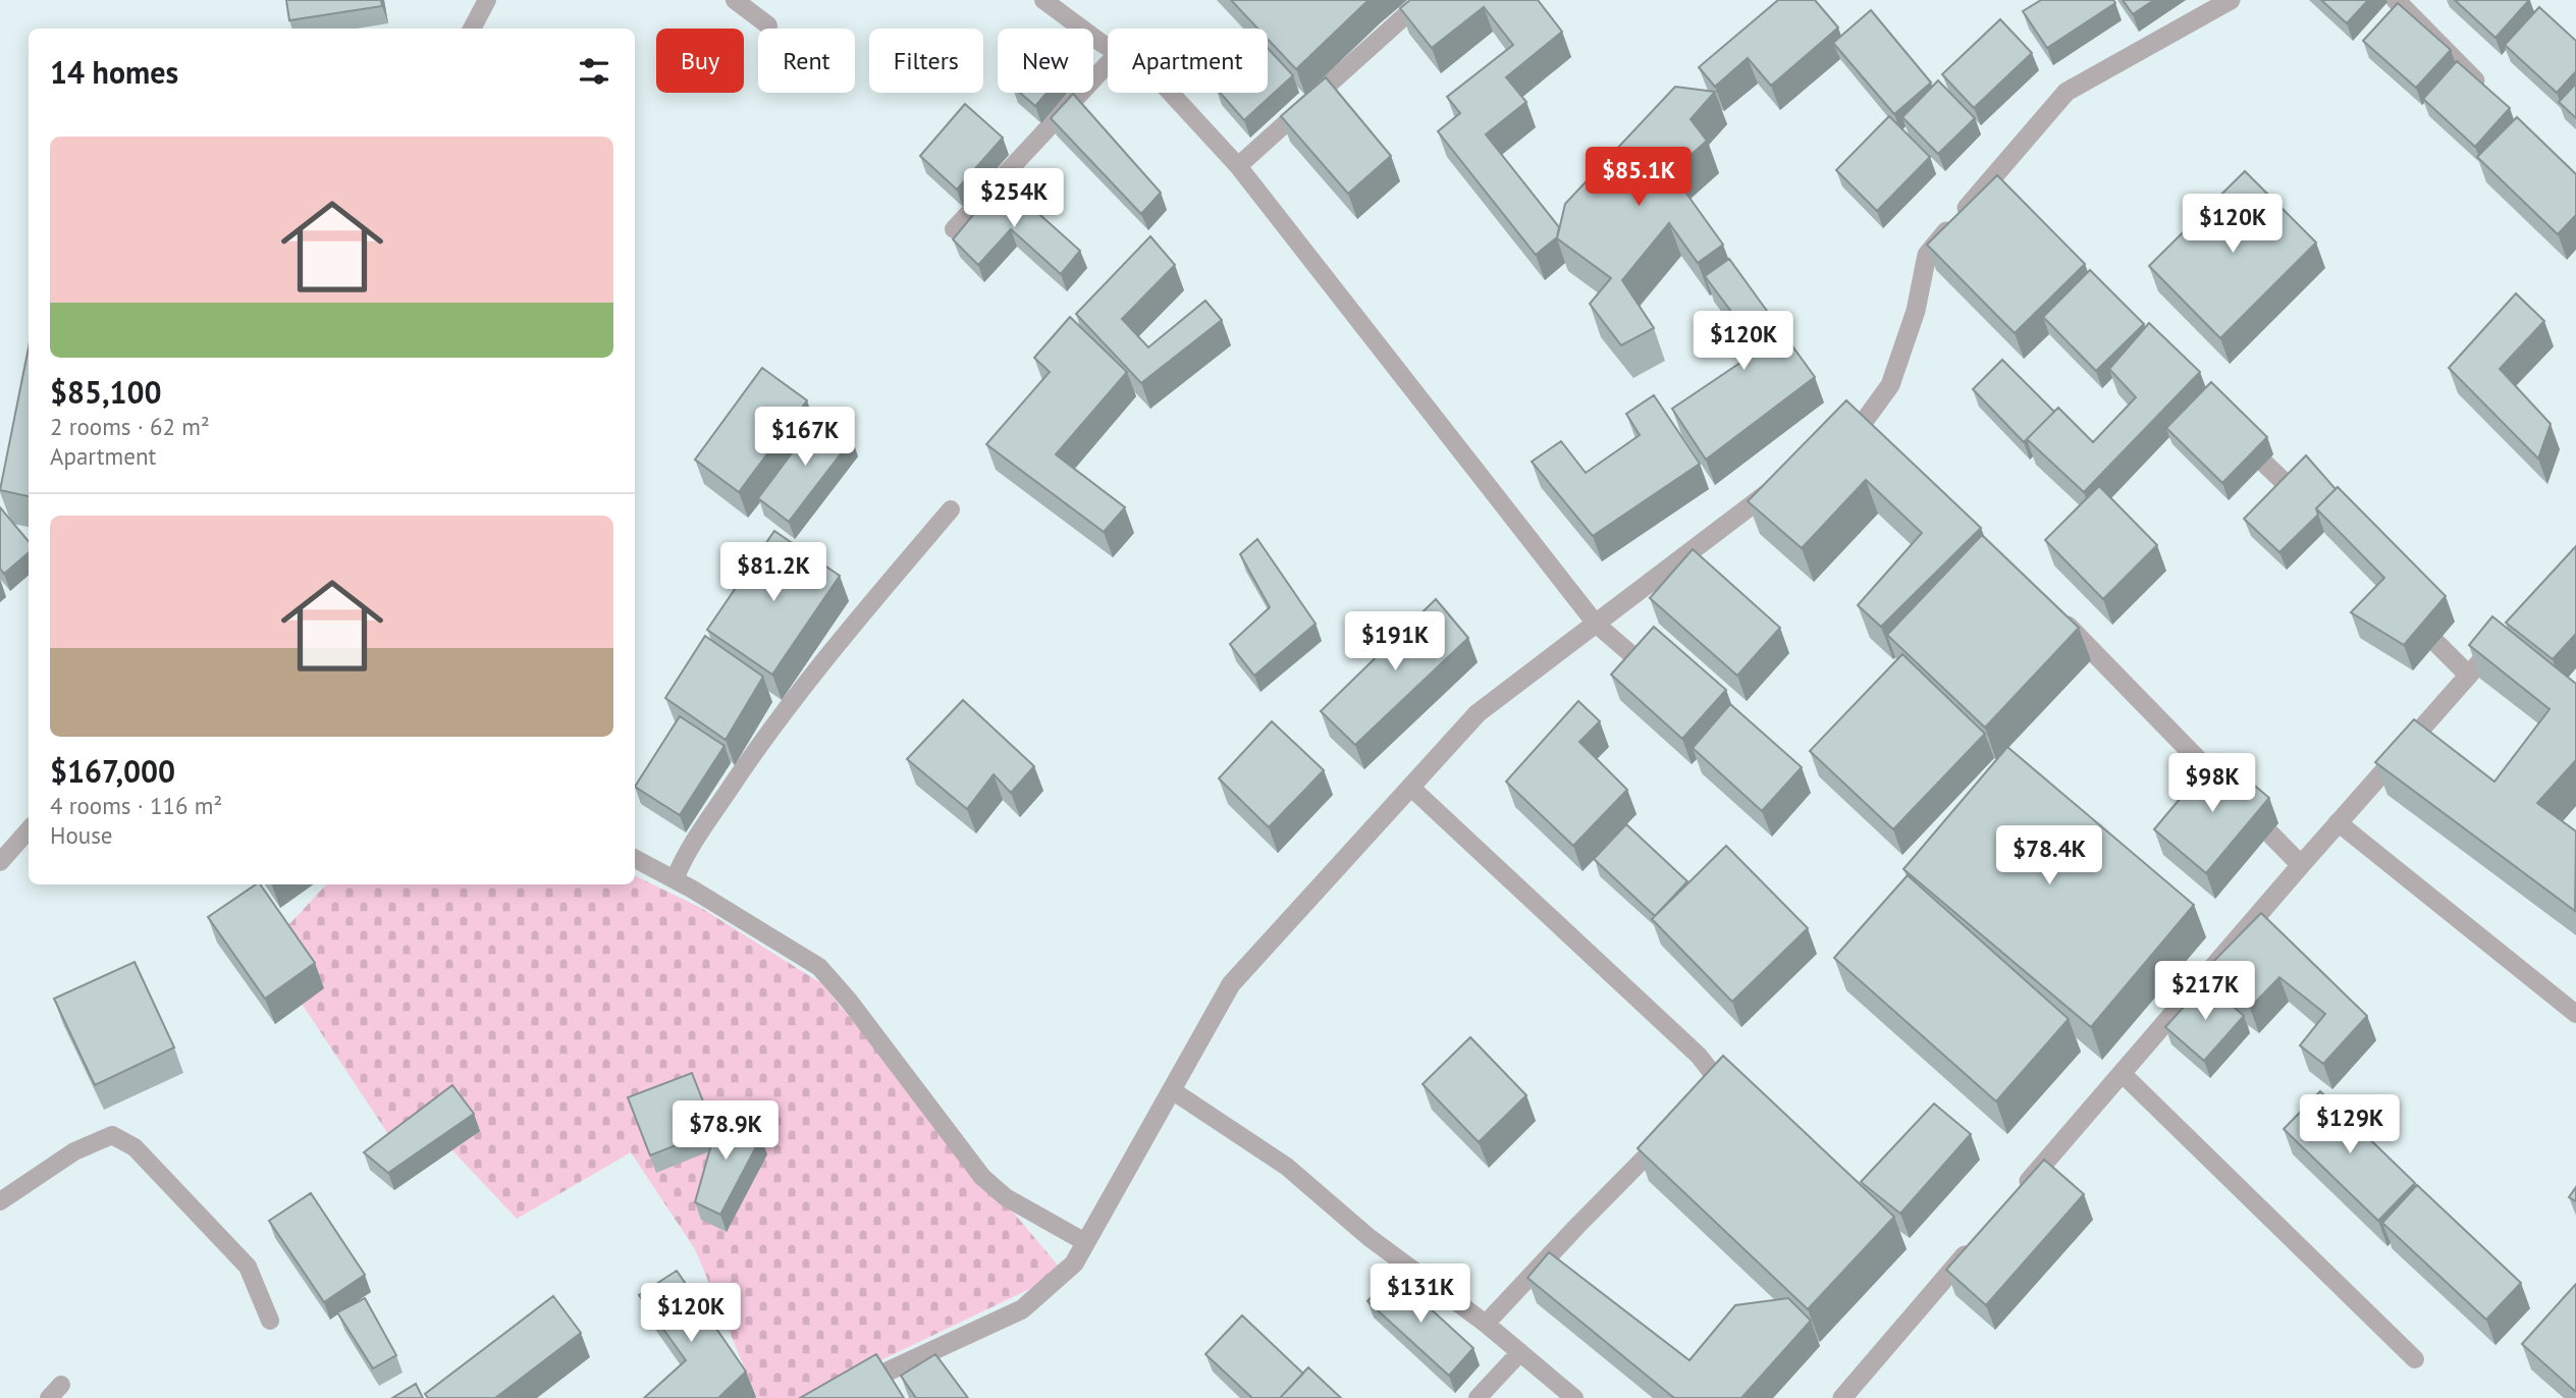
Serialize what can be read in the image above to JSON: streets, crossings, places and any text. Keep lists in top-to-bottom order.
{
  "page": {
    "chip": [
      "Buy",
      "Rent",
      "Filters",
      "New",
      "Apartment"
    ],
    "heading": "14 homes",
    "list": [
      {
        "name": "$85,100",
        "note": "2 rooms · 62 m² · Apartment"
      },
      {
        "name": "$167,000",
        "note": "4 rooms · 116 m² · House"
      }
    ],
    "price": [
      "$85.1K",
      "$254K",
      "$120K",
      "$120K",
      "$167K",
      "$81.2K",
      "$191K",
      "$98K",
      "$78.4K",
      "$217K",
      "$129K",
      "$78.9K",
      "$131K",
      "$120K"
    ]
  }
}
